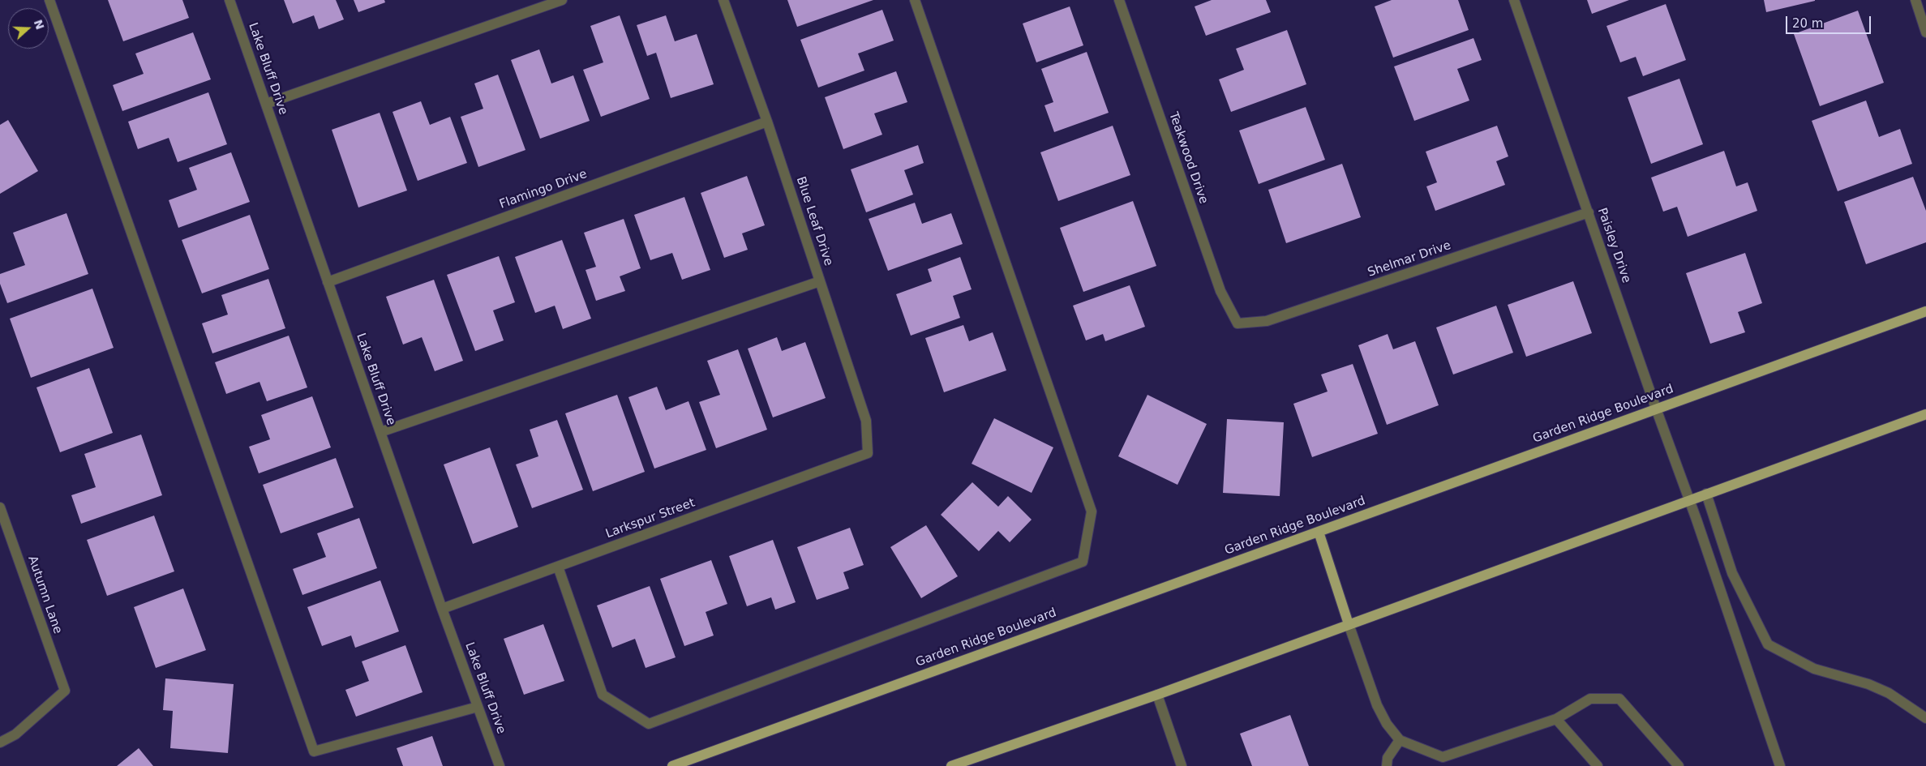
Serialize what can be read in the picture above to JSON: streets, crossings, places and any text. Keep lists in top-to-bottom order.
{
  "streets": {
    "main road": ["Garden Ridge Boulevard"],
    "street": [
      "Lake Bluff Drive",
      "Teakwood Drive",
      "Flamingo Drive",
      "Blue Leaf Drive",
      "Paisley Drive",
      "Shelmar Drive",
      "Larkspur Street",
      "Autumn Lane"
    ]
  },
  "crossings": [
    ["Lake Bluff Drive", "Flamingo Drive"],
    ["Lake Bluff Drive", "Larkspur Street"],
    ["Teakwood Drive", "Shelmar Drive"],
    ["Flamingo Drive", "Blue Leaf Drive"],
    ["Blue Leaf Drive", "Larkspur Street"],
    ["Paisley Drive", "Shelmar Drive"],
    ["Paisley Drive", "Garden Ridge Boulevard"]
  ],
  "scale_bar": "20 m",
  "north": "right"
}
